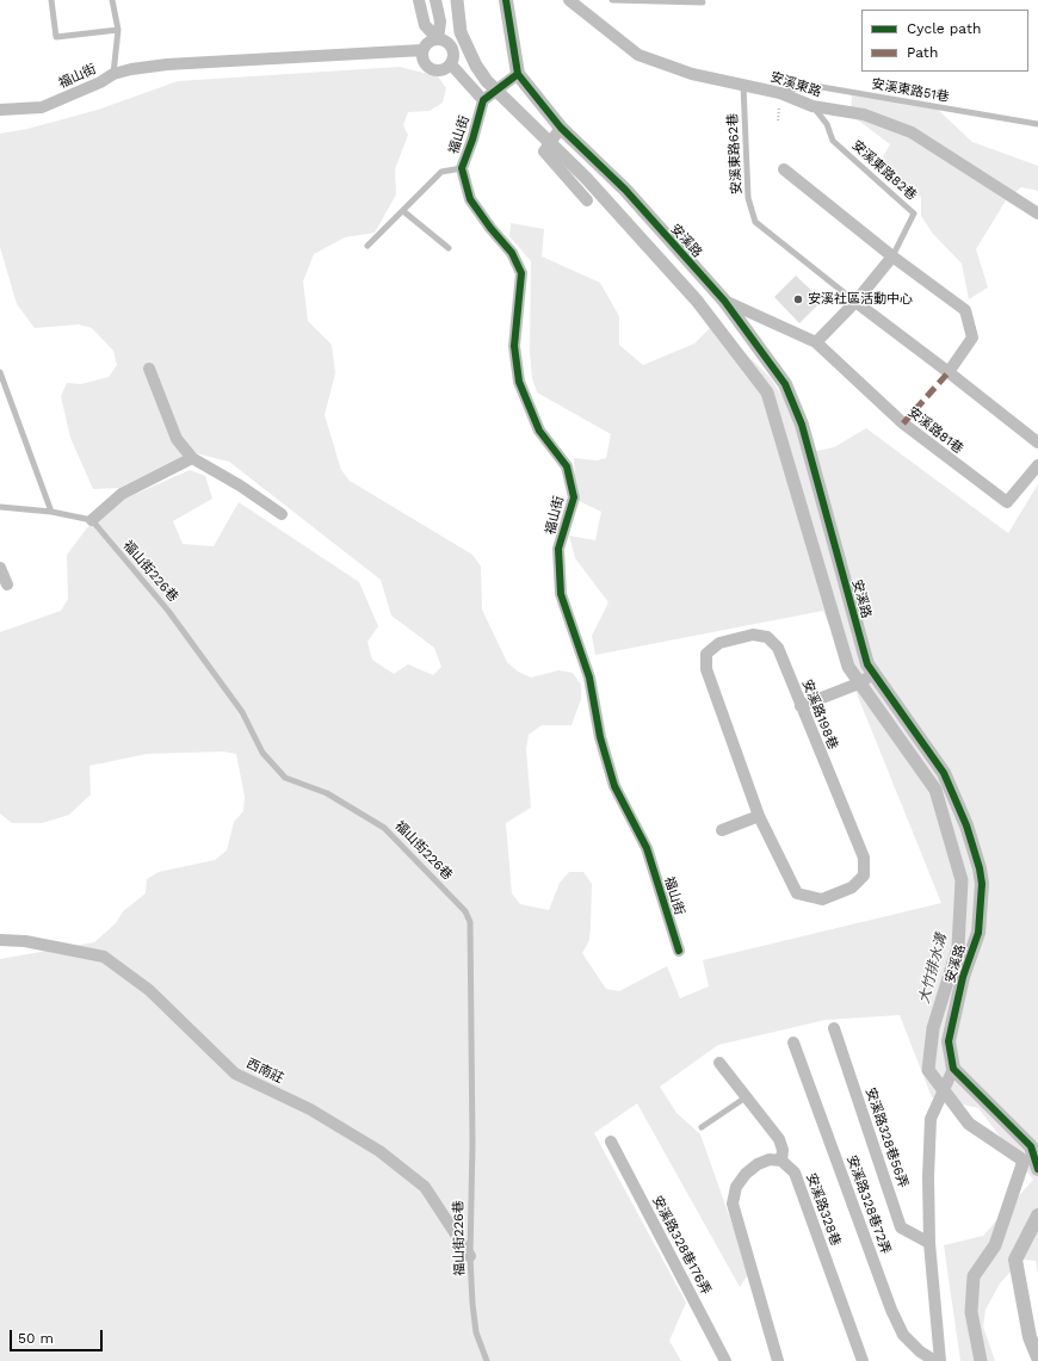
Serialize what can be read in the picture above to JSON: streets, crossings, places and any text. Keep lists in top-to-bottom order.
{
  "streets": {
    "street": [
      "福山街",
      "安溪東路",
      "安溪路",
      "安溪路81巷",
      "安溪路198巷",
      "西南莊",
      "安溪路328巷56弄",
      "安溪路328巷72弄",
      "安溪路328巷",
      "安溪路328巷176弄"
    ],
    "lane": [
      "安溪東路51巷",
      "安溪東路62巷",
      "安溪東路82巷",
      "福山街226巷"
    ]
  },
  "crossings": [
    ["安溪東路", "安溪東路51巷"],
    ["安溪東路", "安溪東路62巷"],
    ["安溪東路", "安溪東路82巷"],
    ["安溪路", "安溪路81巷"],
    ["福山街226巷", "西南莊"]
  ],
  "water": ["大竹排水溝"],
  "places": ["安溪社區活動中心"],
  "legend": ["Cycle path", "Path"],
  "scale_bar": "50 m"
}
